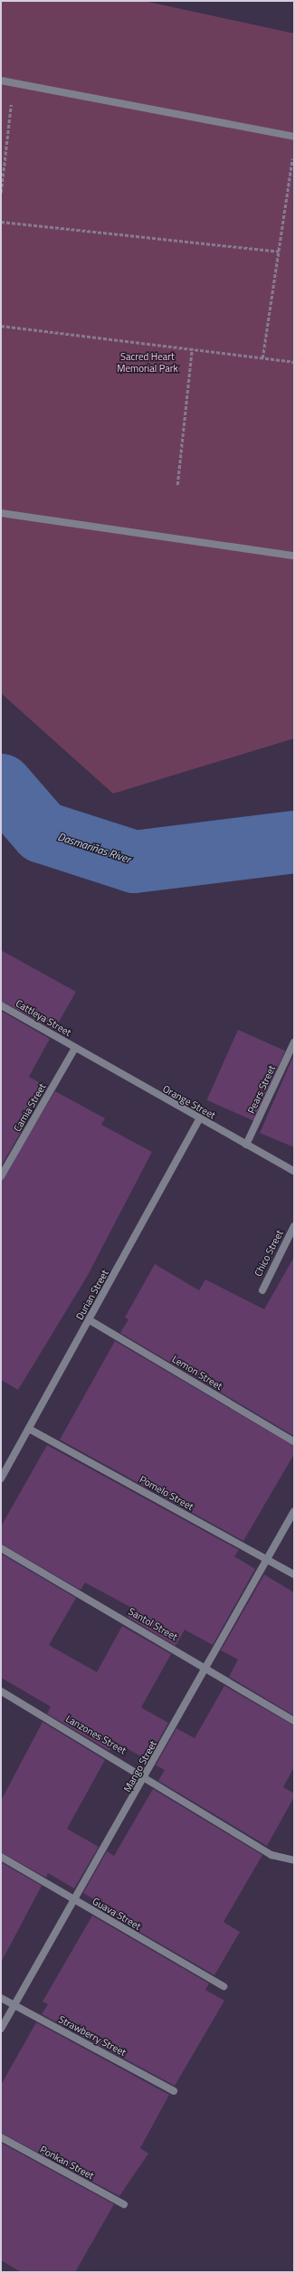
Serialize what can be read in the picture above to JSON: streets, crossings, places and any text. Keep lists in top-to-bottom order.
{
  "streets": {
    "street": [
      "Cattleya Street",
      "Pears Street",
      "Orange Street",
      "Camia Street",
      "Chico Street",
      "Durian Street",
      "Lemon Street",
      "Pomelo Street",
      "Santol Street",
      "Lanzones Street",
      "Mango Street",
      "Guava Street",
      "Strawberry Street",
      "Ponkan Street"
    ]
  },
  "crossings": [
    ["Cattleya Street", "Orange Street"],
    ["Cattleya Street", "Camia Street"],
    ["Pears Street", "Orange Street"],
    ["Orange Street", "Camia Street"],
    ["Orange Street", "Durian Street"],
    ["Durian Street", "Lemon Street"],
    ["Durian Street", "Pomelo Street"],
    ["Pomelo Street", "Mango Street"],
    ["Santol Street", "Mango Street"],
    ["Lanzones Street", "Mango Street"],
    ["Mango Street", "Guava Street"],
    ["Mango Street", "Strawberry Street"]
  ],
  "water": ["Dasmariñas River"],
  "parks": ["Sacred Heart Memorial Park"]
}
